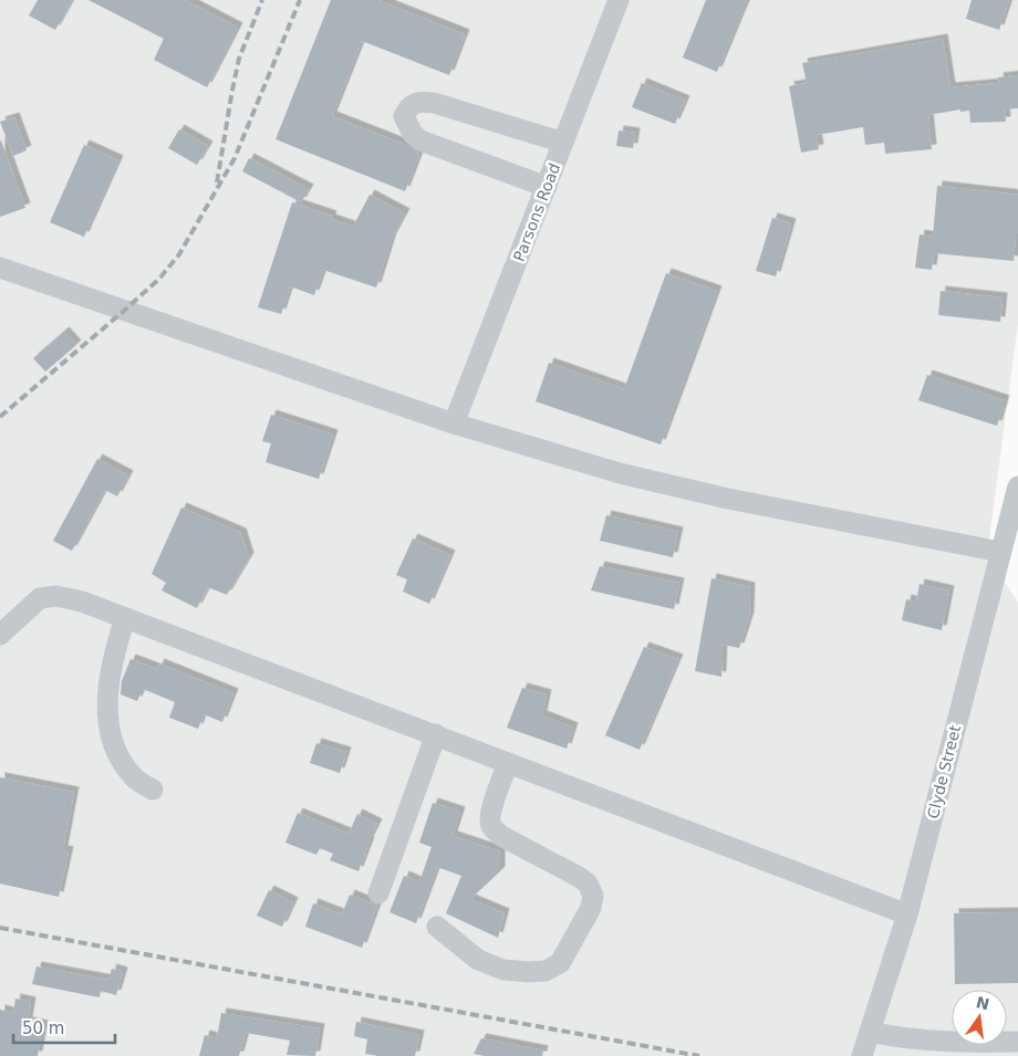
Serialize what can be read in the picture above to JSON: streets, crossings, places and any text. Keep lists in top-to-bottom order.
{
  "streets": {
    "street": ["Parsons Road", "Clyde Street"]
  },
  "scale_bar": "50 m",
  "north": "top"
}
